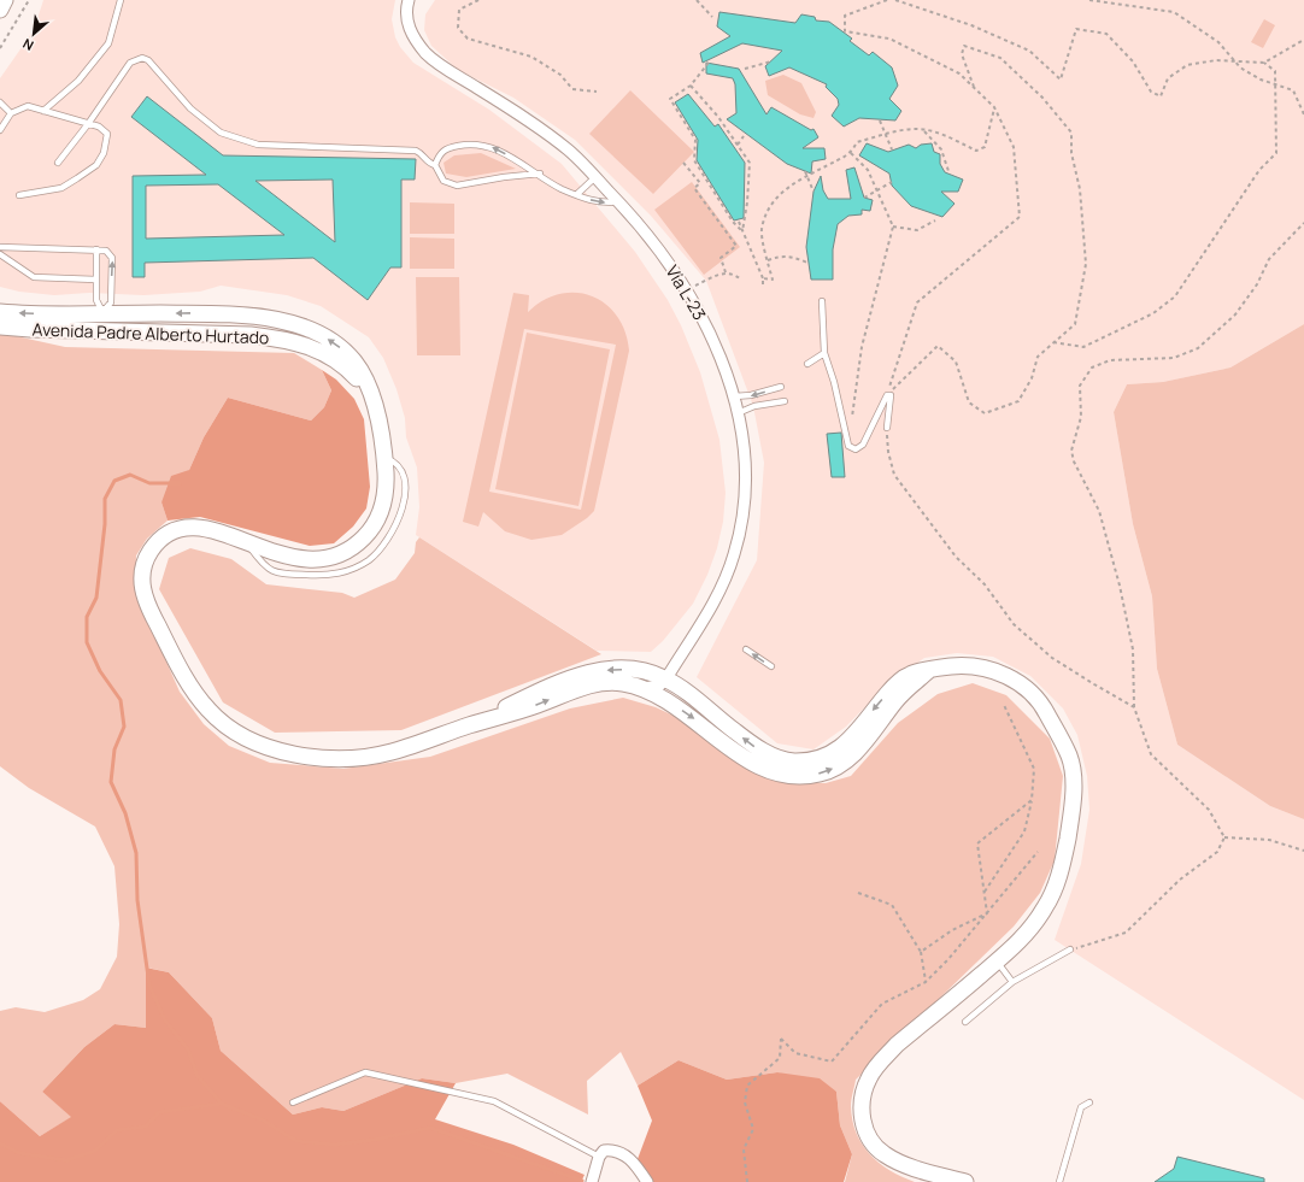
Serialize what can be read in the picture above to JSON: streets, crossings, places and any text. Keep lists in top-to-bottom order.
{
  "streets": {
    "main road": ["Avenida Padre Alberto Hurtado"],
    "street": ["Vía L-23"]
  },
  "crossings": [
    ["Vía L-23", "Avenida Padre Alberto Hurtado"]
  ],
  "north": "bottom left"
}
